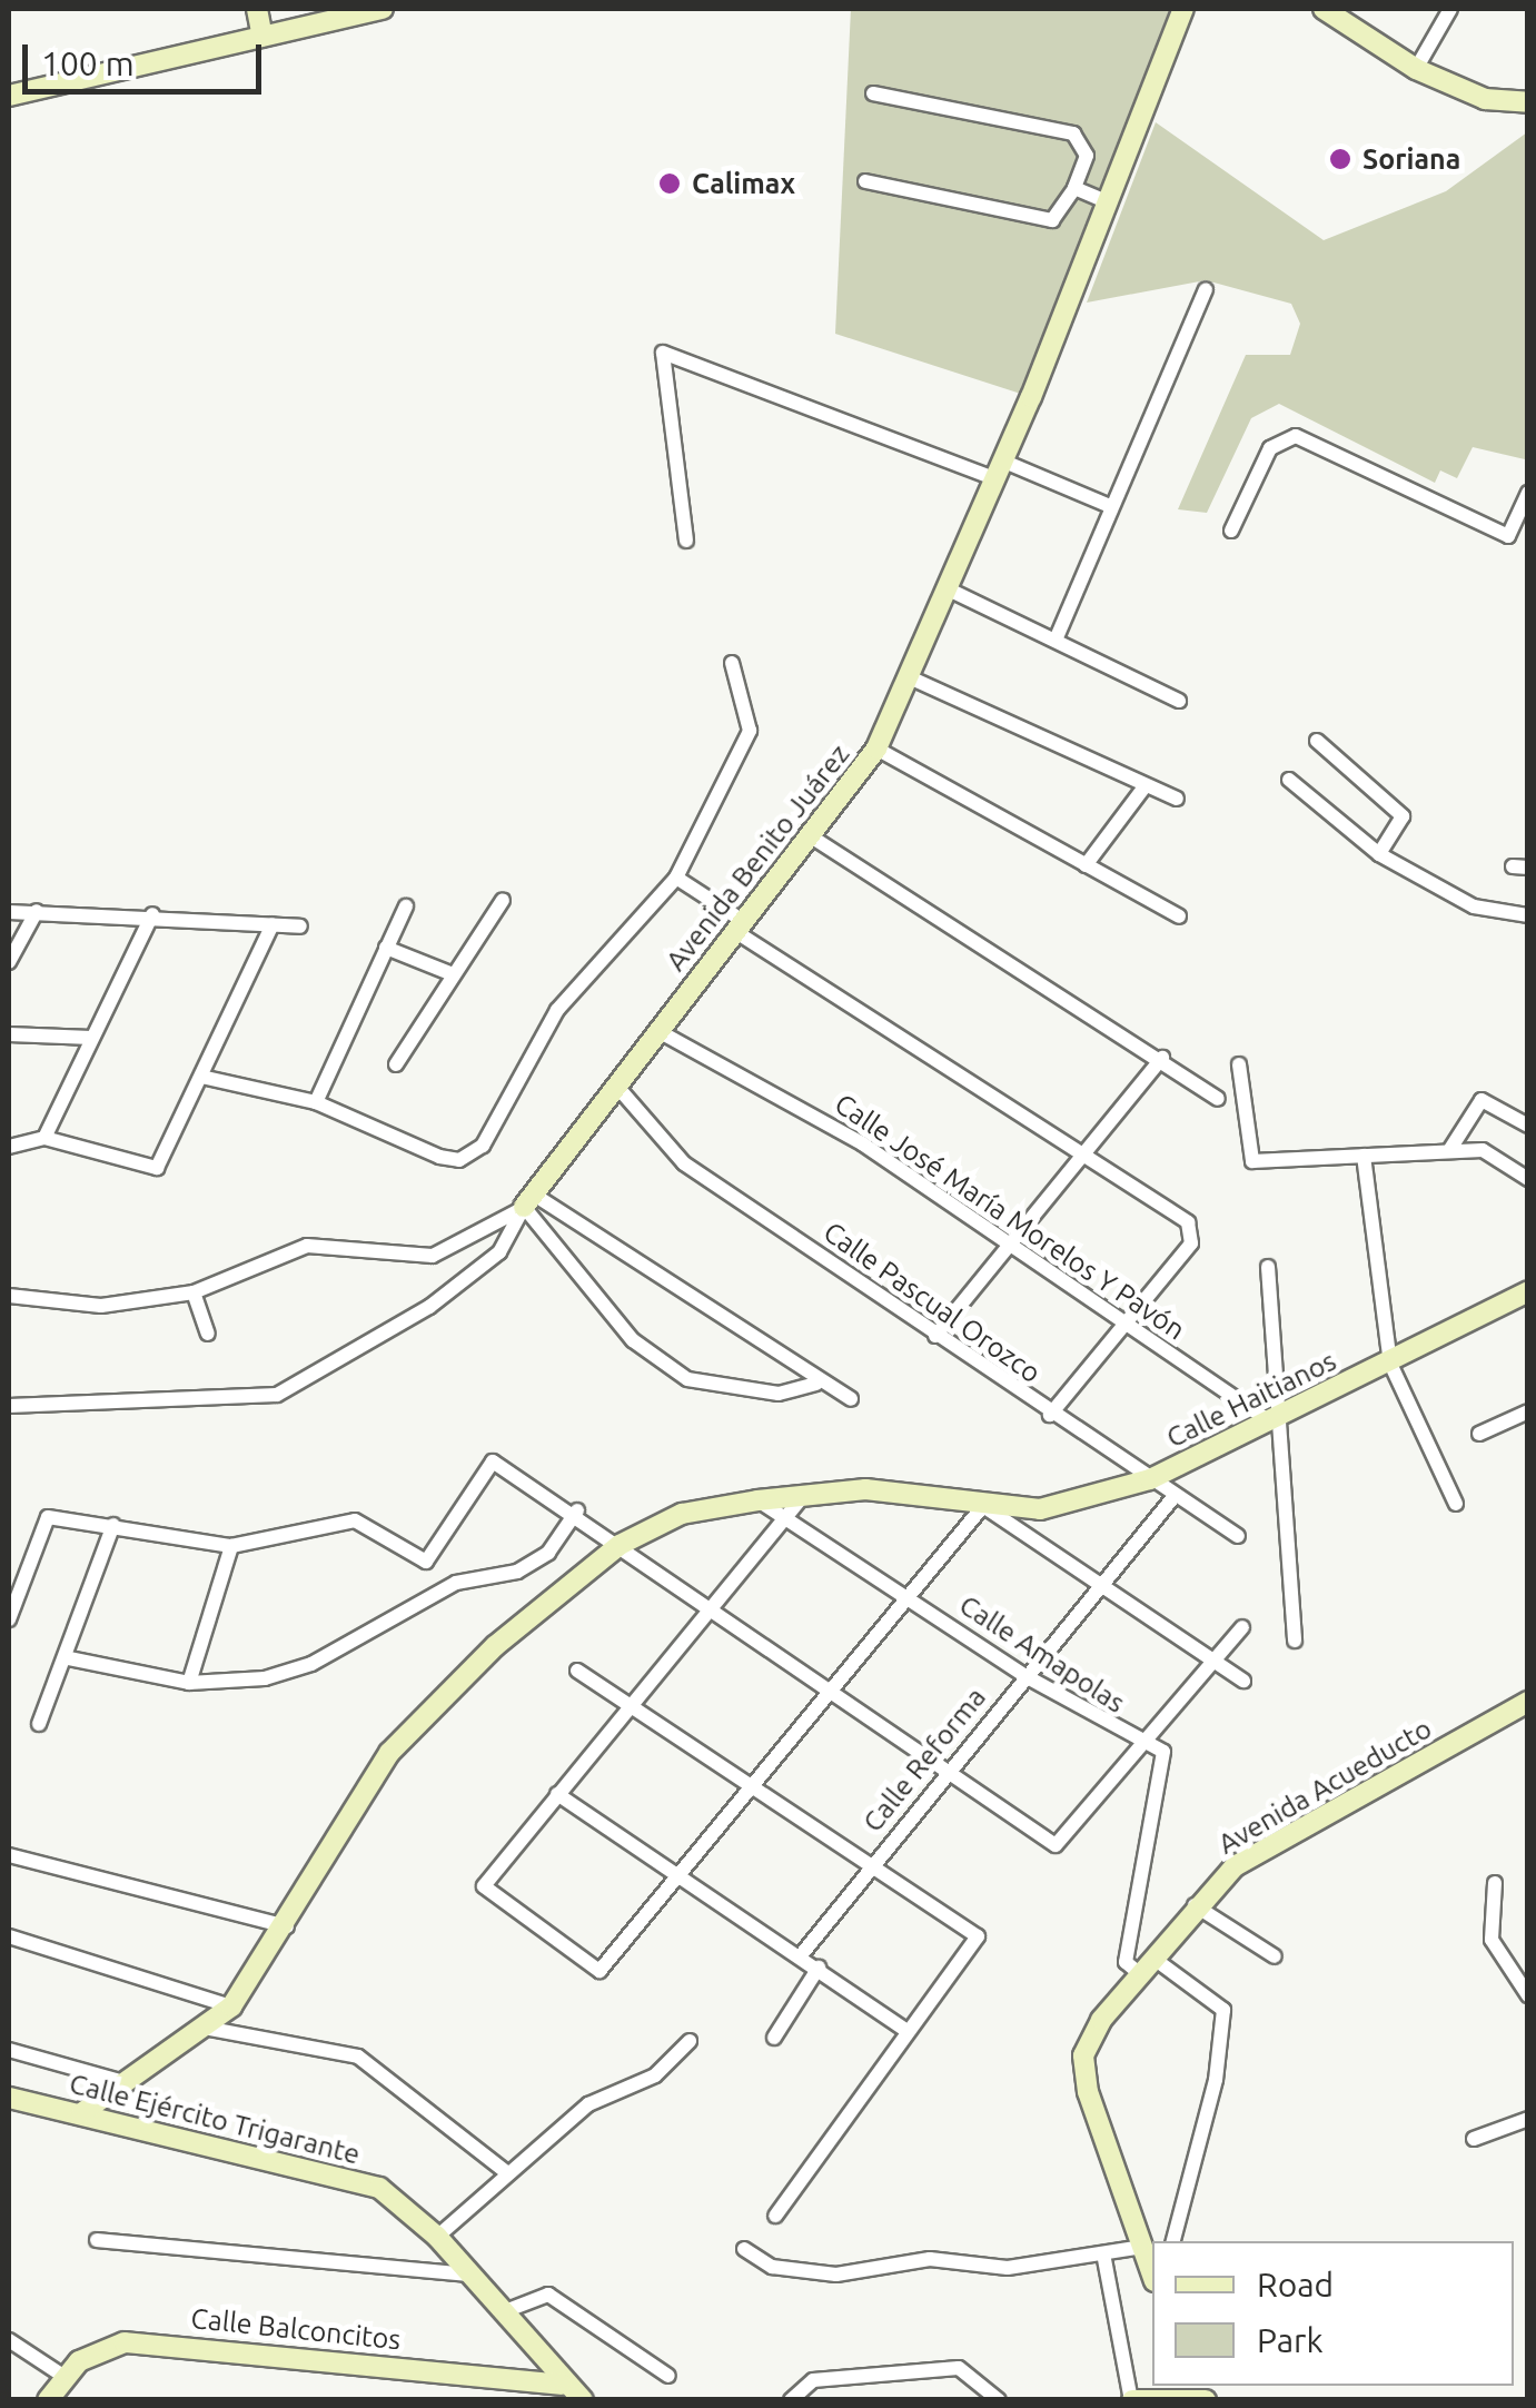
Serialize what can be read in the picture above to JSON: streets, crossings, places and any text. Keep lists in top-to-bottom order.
{
  "streets": {
    "street": [
      "Avenida Benito Juárez",
      "Calle José María Morelos Y Pavón",
      "Calle Pascual Orozco",
      "Calle Haitianos",
      "Calle Amapolas",
      "Calle Reforma",
      "Avenida Acueducto",
      "Calle Ejército Trigarante",
      "Calle Balconcitos"
    ]
  },
  "crossings": [
    ["Avenida Benito Juárez", "Calle José María Morelos Y Pavón"],
    ["Avenida Benito Juárez", "Calle Pascual Orozco"],
    ["Calle José María Morelos Y Pavón", "Calle Haitianos"],
    ["Calle Pascual Orozco", "Calle Haitianos"],
    ["Calle Pascual Orozco", "Calle Reforma"],
    ["Calle Haitianos", "Calle Amapolas"],
    ["Calle Haitianos", "Calle Ejército Trigarante"],
    ["Calle Amapolas", "Calle Reforma"],
    ["Calle Amapolas", "Avenida Acueducto"],
    ["Calle Ejército Trigarante", "Calle Balconcitos"]
  ],
  "places": ["Soriana", "Calimax"],
  "legend": ["Road", "Park"],
  "scale_bar": "100 m"
}
